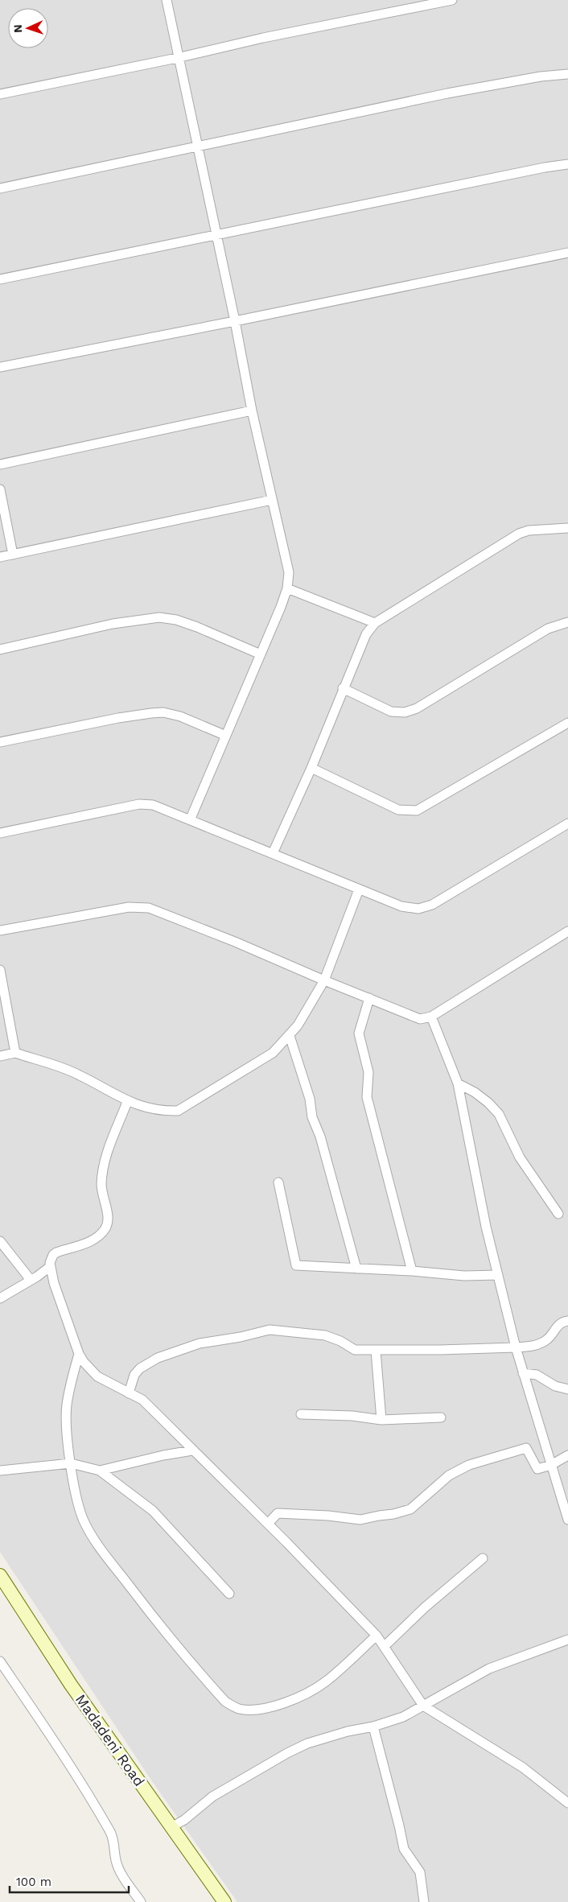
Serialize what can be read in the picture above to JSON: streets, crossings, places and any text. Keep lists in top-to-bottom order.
{
  "streets": {
    "street": ["Madadeni Road"]
  },
  "scale_bar": "100 m",
  "north": "left"
}
